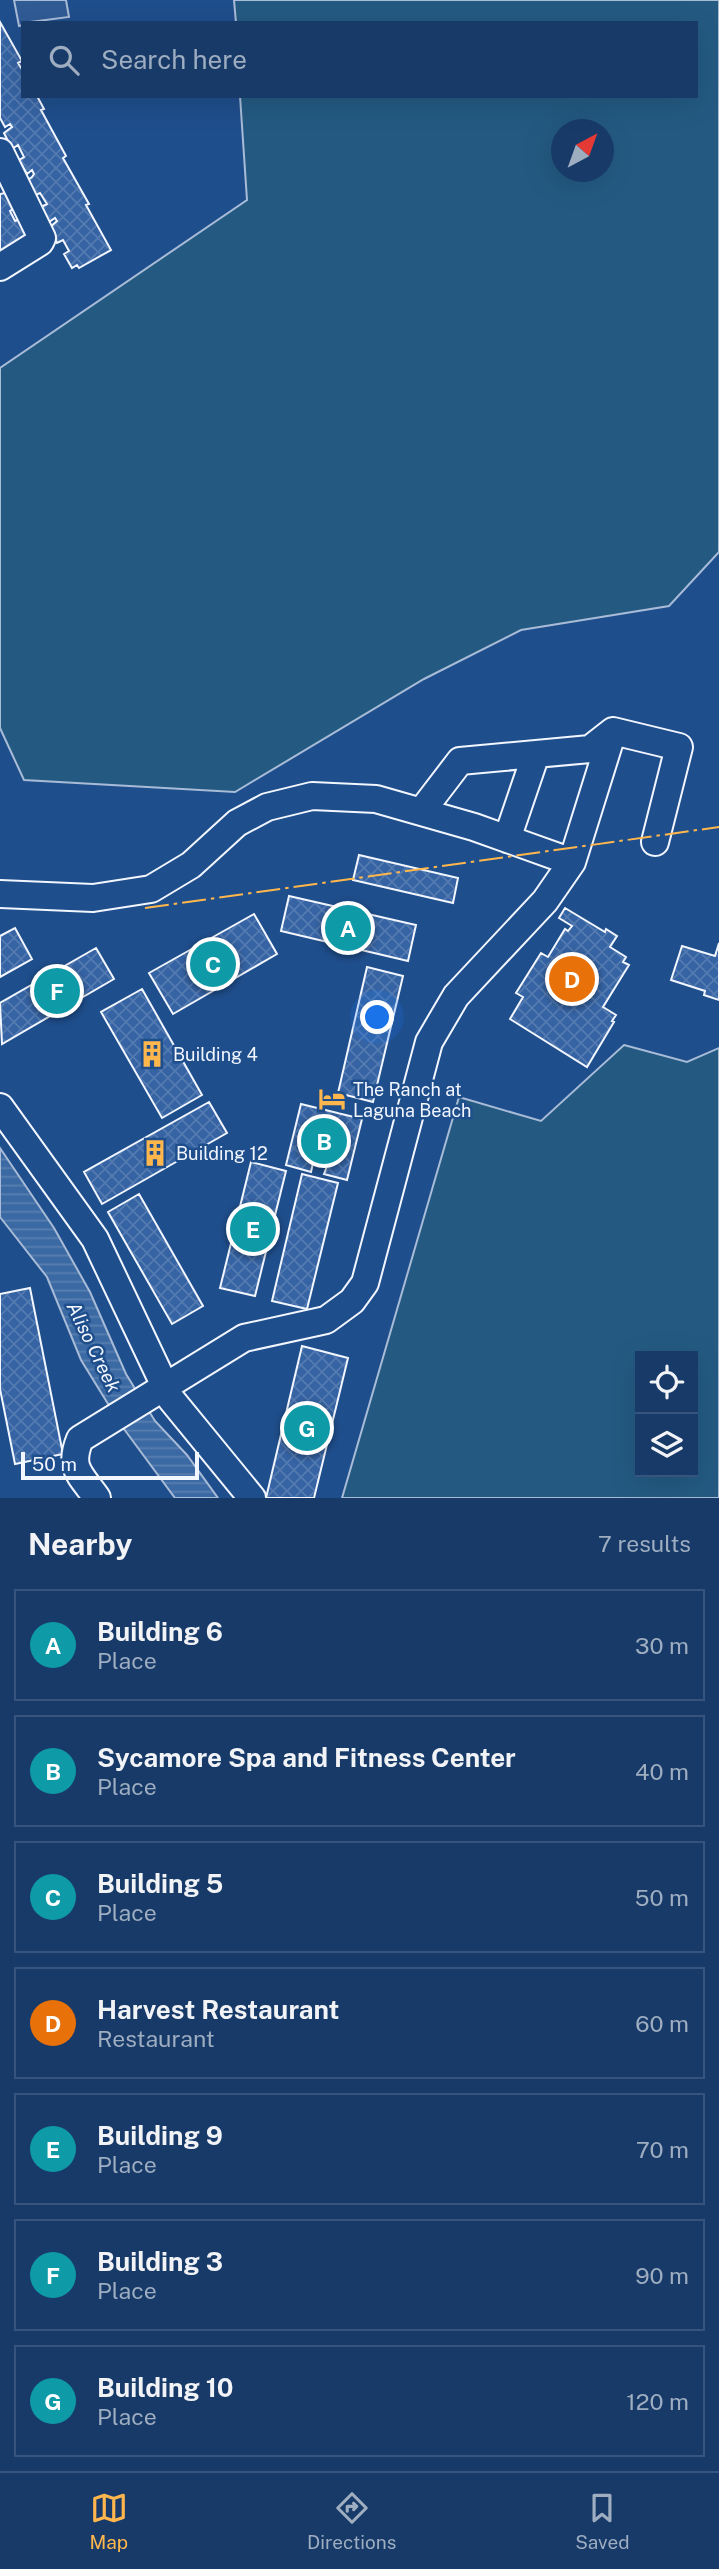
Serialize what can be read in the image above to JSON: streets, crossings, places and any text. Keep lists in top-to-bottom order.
{
  "water": ["Aliso Creek"],
  "places": {
    "building": ["Building 4", "Building 12"],
    "hotel": ["The Ranch at Laguna Beach"]
  },
  "scale_bar": "50 m",
  "north": "top right",
  "page": {
    "search": "Search here",
    "pins": [
      "A",
      "C",
      "D",
      "F",
      "B",
      "E",
      "G"
    ],
    "scale": "50 m",
    "heading": ["Nearby", "7 results"],
    "list": [
      {
        "mark": "A",
        "name": "Building 6",
        "note": "Place",
        "value": "30 m"
      },
      {
        "mark": "B",
        "name": "Sycamore Spa and Fitness Center",
        "note": "Place",
        "value": "40 m"
      },
      {
        "mark": "C",
        "name": "Building 5",
        "note": "Place",
        "value": "50 m"
      },
      {
        "mark": "D",
        "name": "Harvest Restaurant",
        "note": "Restaurant",
        "value": "60 m"
      },
      {
        "mark": "E",
        "name": "Building 9",
        "note": "Place",
        "value": "70 m"
      },
      {
        "mark": "F",
        "name": "Building 3",
        "note": "Place",
        "value": "90 m"
      },
      {
        "mark": "G",
        "name": "Building 10",
        "note": "Place",
        "value": "120 m"
      }
    ],
    "nav": ["Map", "Directions", "Saved"]
  }
}
